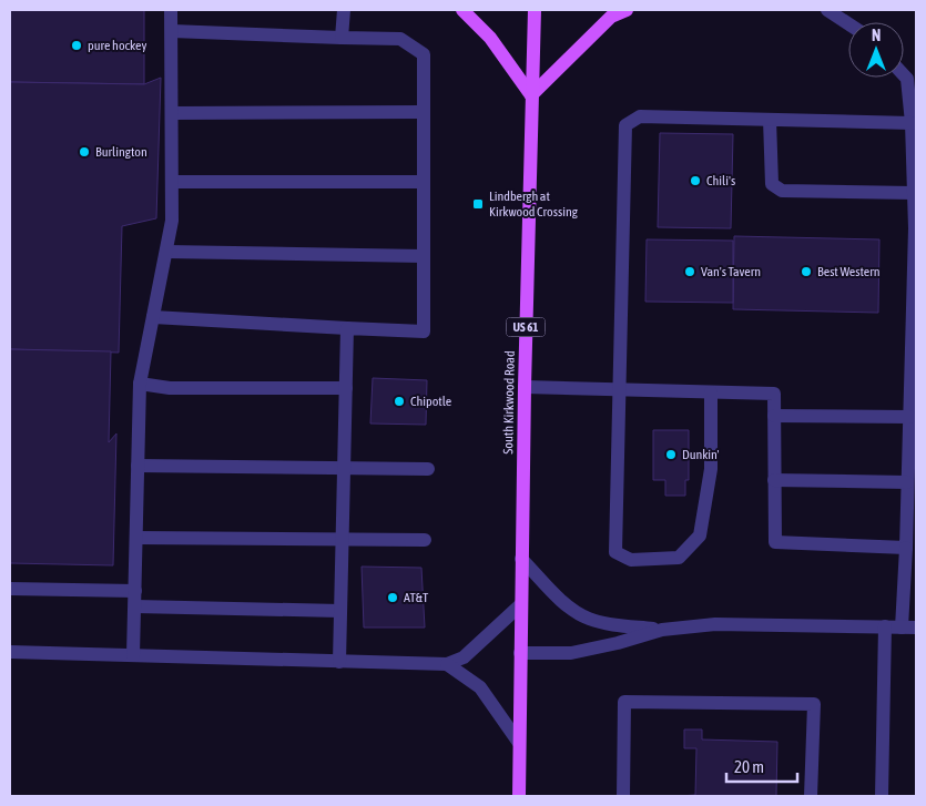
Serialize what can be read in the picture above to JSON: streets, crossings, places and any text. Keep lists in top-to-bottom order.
{
  "streets": {
    "main road": ["US 61", "South Kirkwood Road"]
  },
  "places": {
    "other": [
      "pure hockey",
      "Burlington",
      "Chili's",
      "Van's Tavern",
      "Best Western",
      "Chipotle",
      "Dunkin'",
      "AT&T"
    ],
    "transit": ["Lindbergh at Kirkwood Crossing"]
  },
  "scale_bar": "20 m",
  "north": "top"
}
